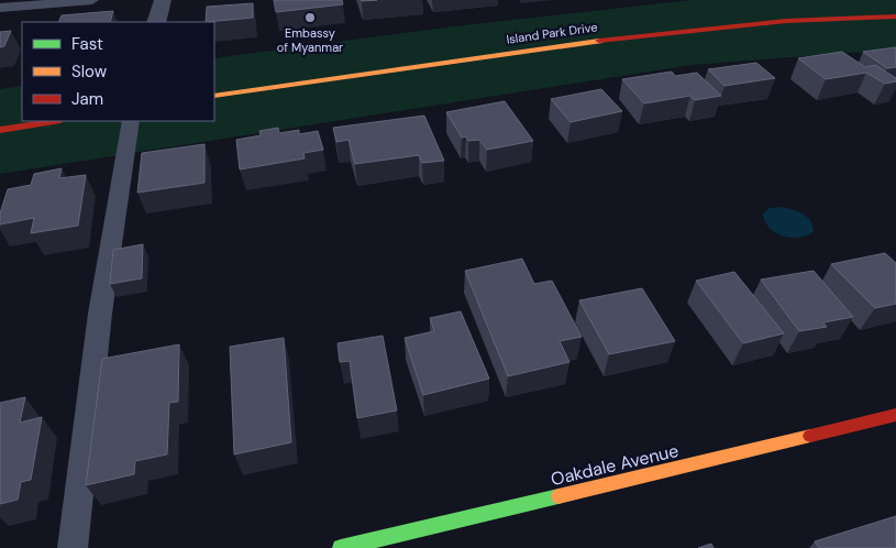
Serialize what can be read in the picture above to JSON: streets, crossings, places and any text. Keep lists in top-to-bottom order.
{
  "streets": {
    "main road": ["Island Park Drive", "Oakdale Avenue"]
  },
  "places": ["Embassy of Myanmar"],
  "legend": ["Fast", "Slow", "Jam"]
}
